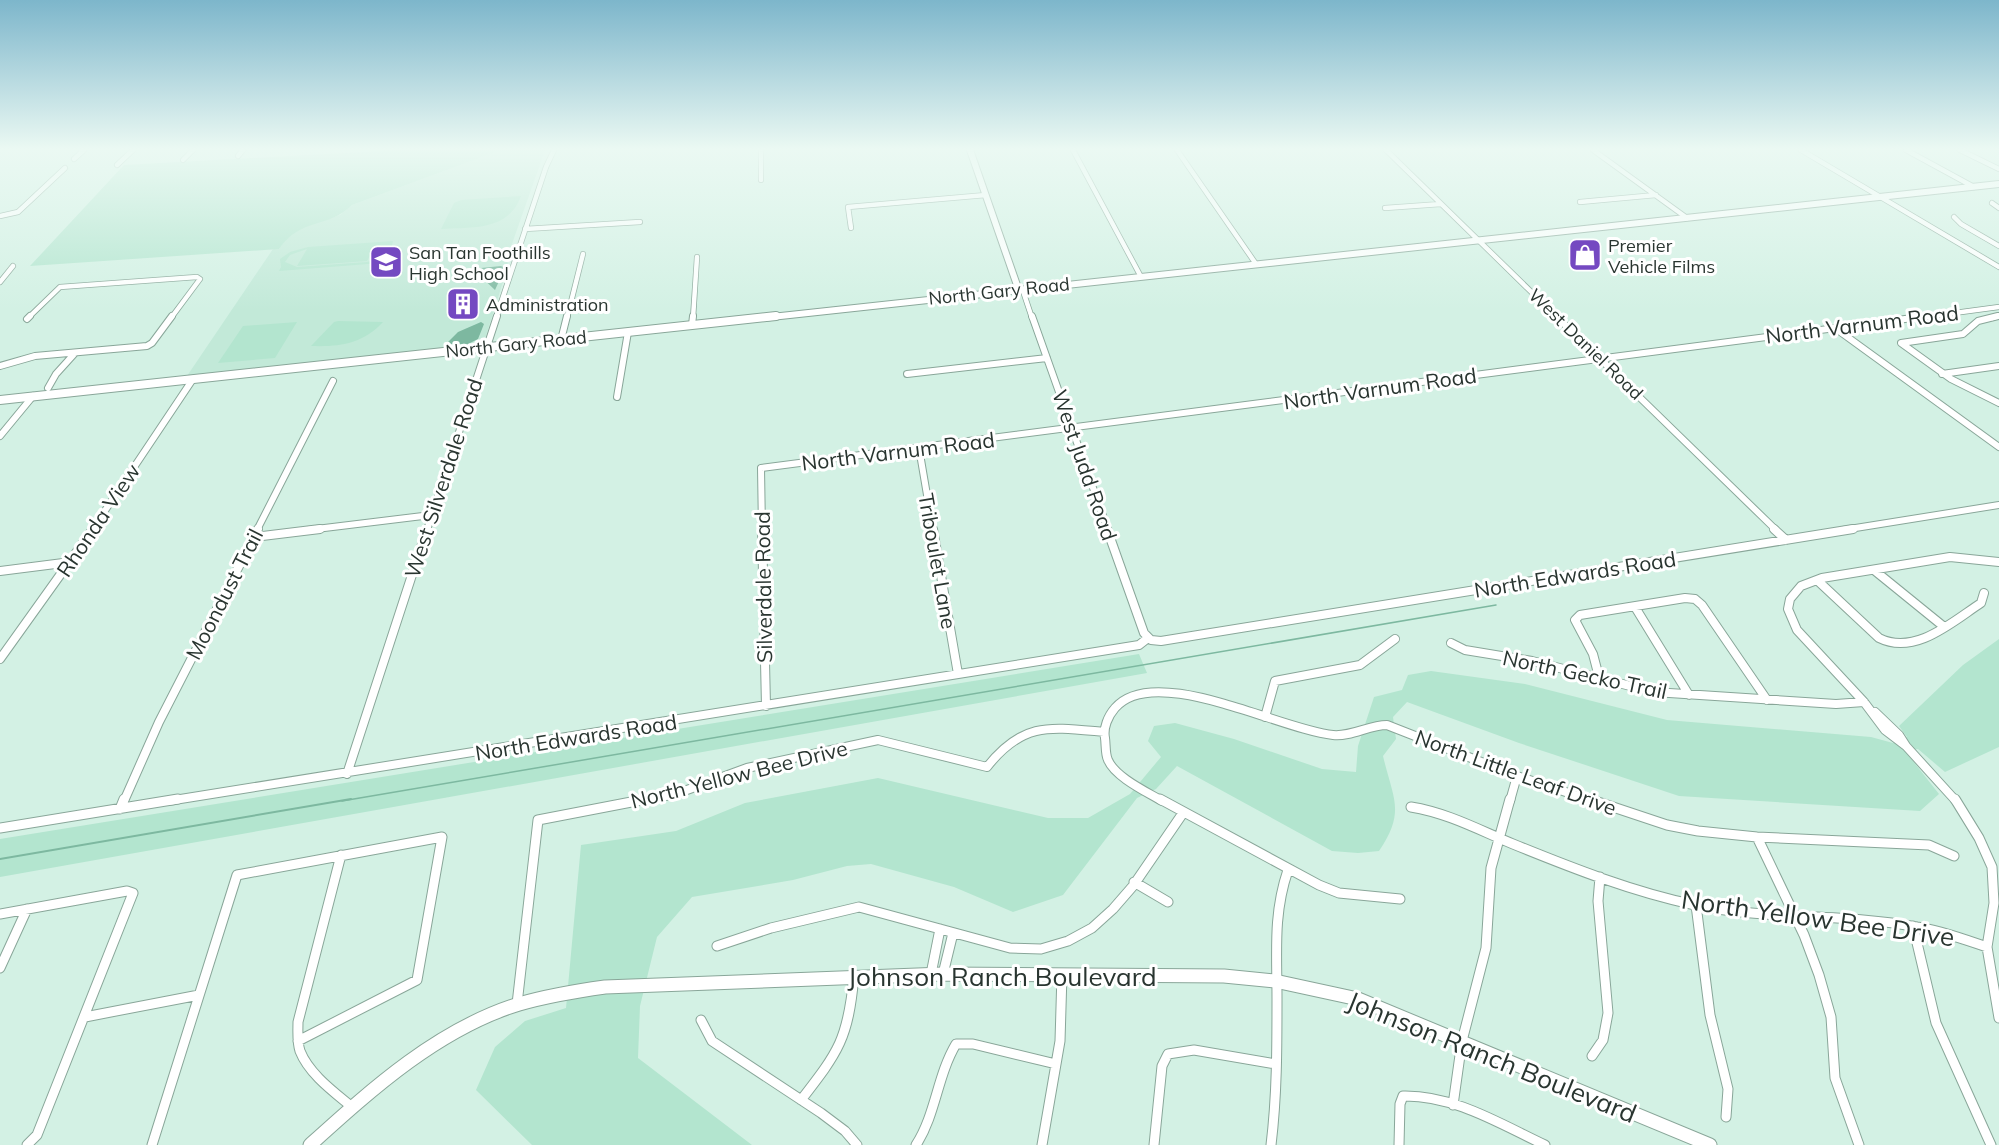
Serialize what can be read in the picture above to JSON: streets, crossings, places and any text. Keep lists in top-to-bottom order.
{
  "streets": {
    "street": [
      "North Gary Road",
      "North Varnum Road",
      "West Daniel Road",
      "West Judd Road",
      "West Silverdale Road",
      "Rhonda View",
      "Triboulet Lane",
      "North Edwards Road",
      "Silverdale Road",
      "Moondust Trail",
      "North Gecko Trail",
      "North Little Leaf Drive",
      "North Yellow Bee Drive",
      "Johnson Ranch Boulevard"
    ]
  },
  "crossings": [
    ["North Gary Road", "West Daniel Road"],
    ["North Gary Road", "West Judd Road"],
    ["North Gary Road", "West Silverdale Road"],
    ["North Gary Road", "Rhonda View"],
    ["North Varnum Road", "West Daniel Road"],
    ["North Varnum Road", "West Judd Road"],
    ["North Varnum Road", "Triboulet Lane"],
    ["North Varnum Road", "Silverdale Road"],
    ["West Daniel Road", "North Edwards Road"],
    ["West Judd Road", "North Edwards Road"],
    ["West Silverdale Road", "North Edwards Road"],
    ["Triboulet Lane", "North Edwards Road"],
    ["North Edwards Road", "Silverdale Road"],
    ["North Edwards Road", "Moondust Trail"],
    ["North Little Leaf Drive", "North Yellow Bee Drive"],
    ["North Yellow Bee Drive", "Johnson Ranch Boulevard"]
  ],
  "places": {
    "shop": ["Premier Vehicle Films"],
    "school or university": ["San Tan Foothills High School"],
    "building": ["Administration"]
  }
}
